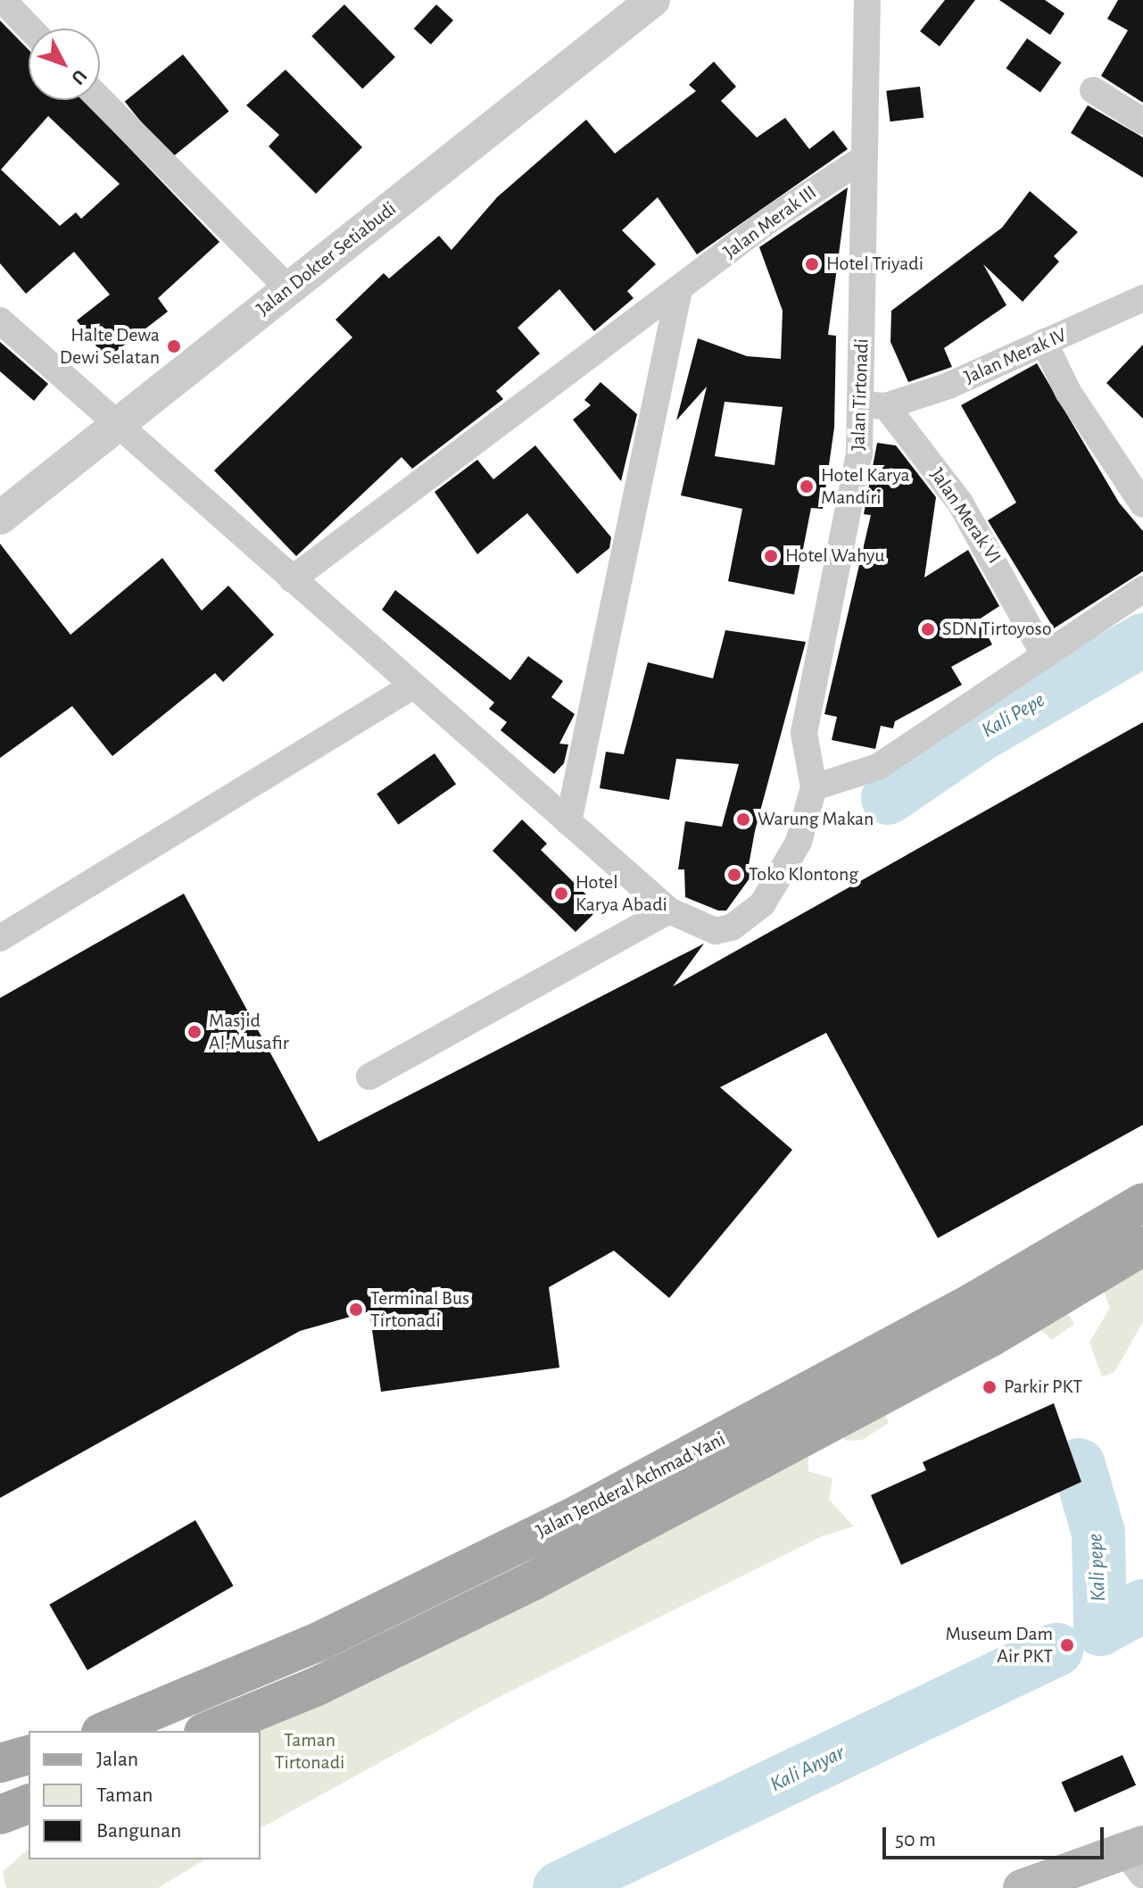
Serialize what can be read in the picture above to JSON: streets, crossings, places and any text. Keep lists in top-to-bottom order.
{
  "streets": {
    "main road": ["Jalan Jenderal Achmad Yani"],
    "street": [
      "Jalan Merak III",
      "Jalan Dokter Setiabudi",
      "Jalan Merak IV",
      "Jalan Tirtonadi",
      "Jalan Merak VI"
    ]
  },
  "crossings": [
    ["Jalan Merak III", "Jalan Tirtonadi"],
    ["Jalan Merak IV", "Jalan Tirtonadi"],
    ["Jalan Merak IV", "Jalan Merak VI"],
    ["Jalan Tirtonadi", "Jalan Merak VI"]
  ],
  "water": ["Kali Pepe", "Kali pepe", "Kali Anyar"],
  "parks": ["Taman Tirtonadi"],
  "places": [
    "Hotel Triyadi",
    "Halte Dewa Dewi Selatan",
    "Hotel Karya Mandiri",
    "Hotel Wahyu",
    "SDN Tirtoyoso",
    "Warung Makan",
    "Toko Klontong",
    "Hotel Karya Abadi",
    "Masjid Al-Musafir",
    "Terminal Bus Tirtonadi",
    "Parkir PKT",
    "Museum Dam Air PKT"
  ],
  "legend": ["Jalan", "Taman", "Bangunan"],
  "scale_bar": "50 m",
  "north": "bottom right"
}
